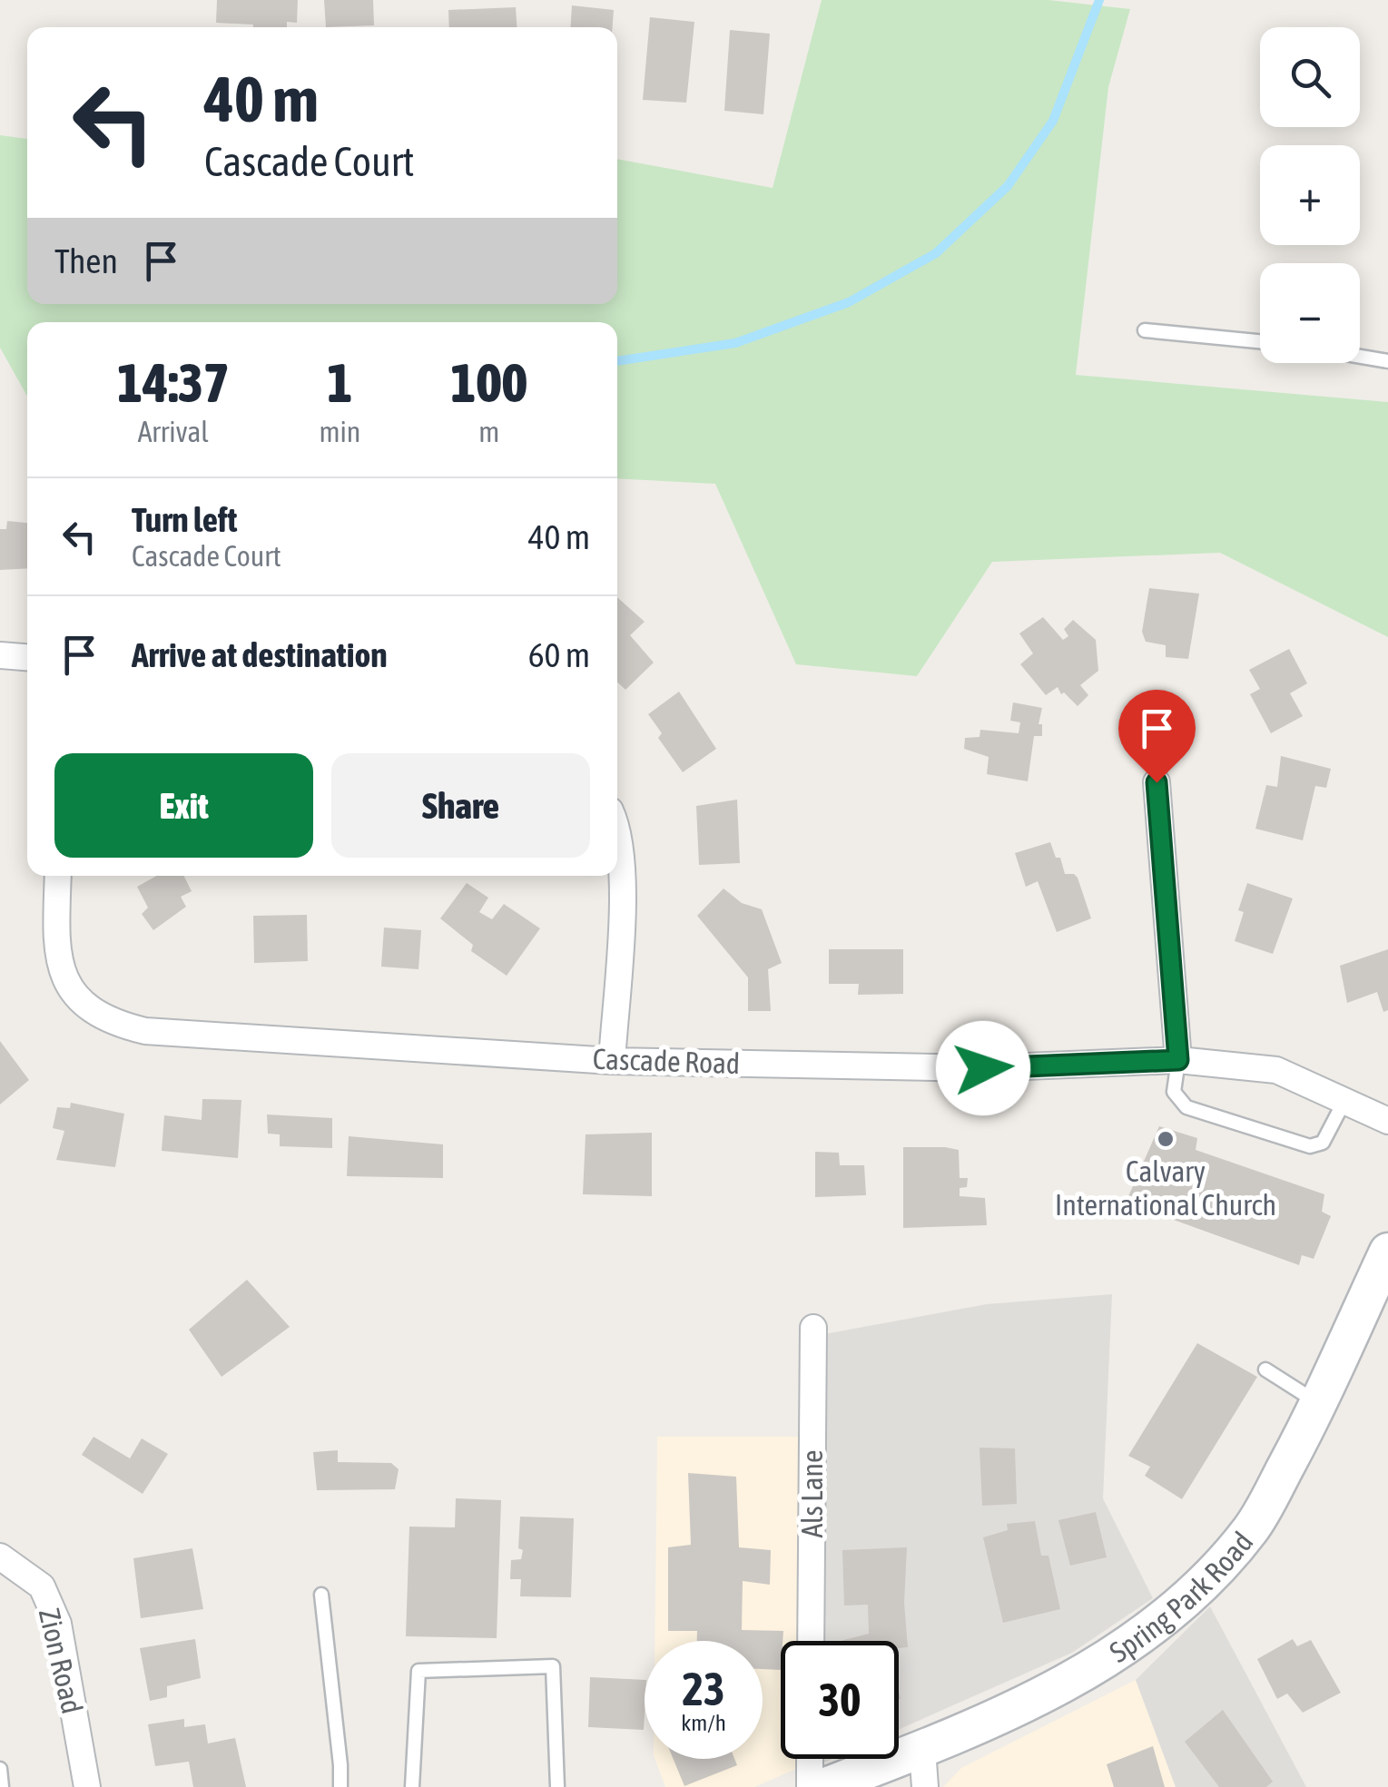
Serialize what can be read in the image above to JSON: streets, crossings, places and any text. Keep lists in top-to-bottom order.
{
  "streets": {
    "main road": ["Spring Park Road"],
    "street": ["Cascade Road", "Als Lane", "Zion Road"]
  },
  "places": ["Calvary International Church"],
  "page": {
    "map_buttons": ["+", "−"],
    "turn": ["40 m", "Cascade Court"],
    "then": "Then",
    "eta": [
      "14:37",
      "Arrival",
      "1",
      "min",
      "100",
      "m"
    ],
    "list": [
      {
        "name": "Turn left",
        "note": "Cascade Court",
        "value": "40 m"
      },
      {
        "name": "Arrive at destination",
        "value": "60 m"
      }
    ],
    "buttons": ["Exit", "Share"],
    "speed": "23 km/h",
    "limit": "30"
  }
}
